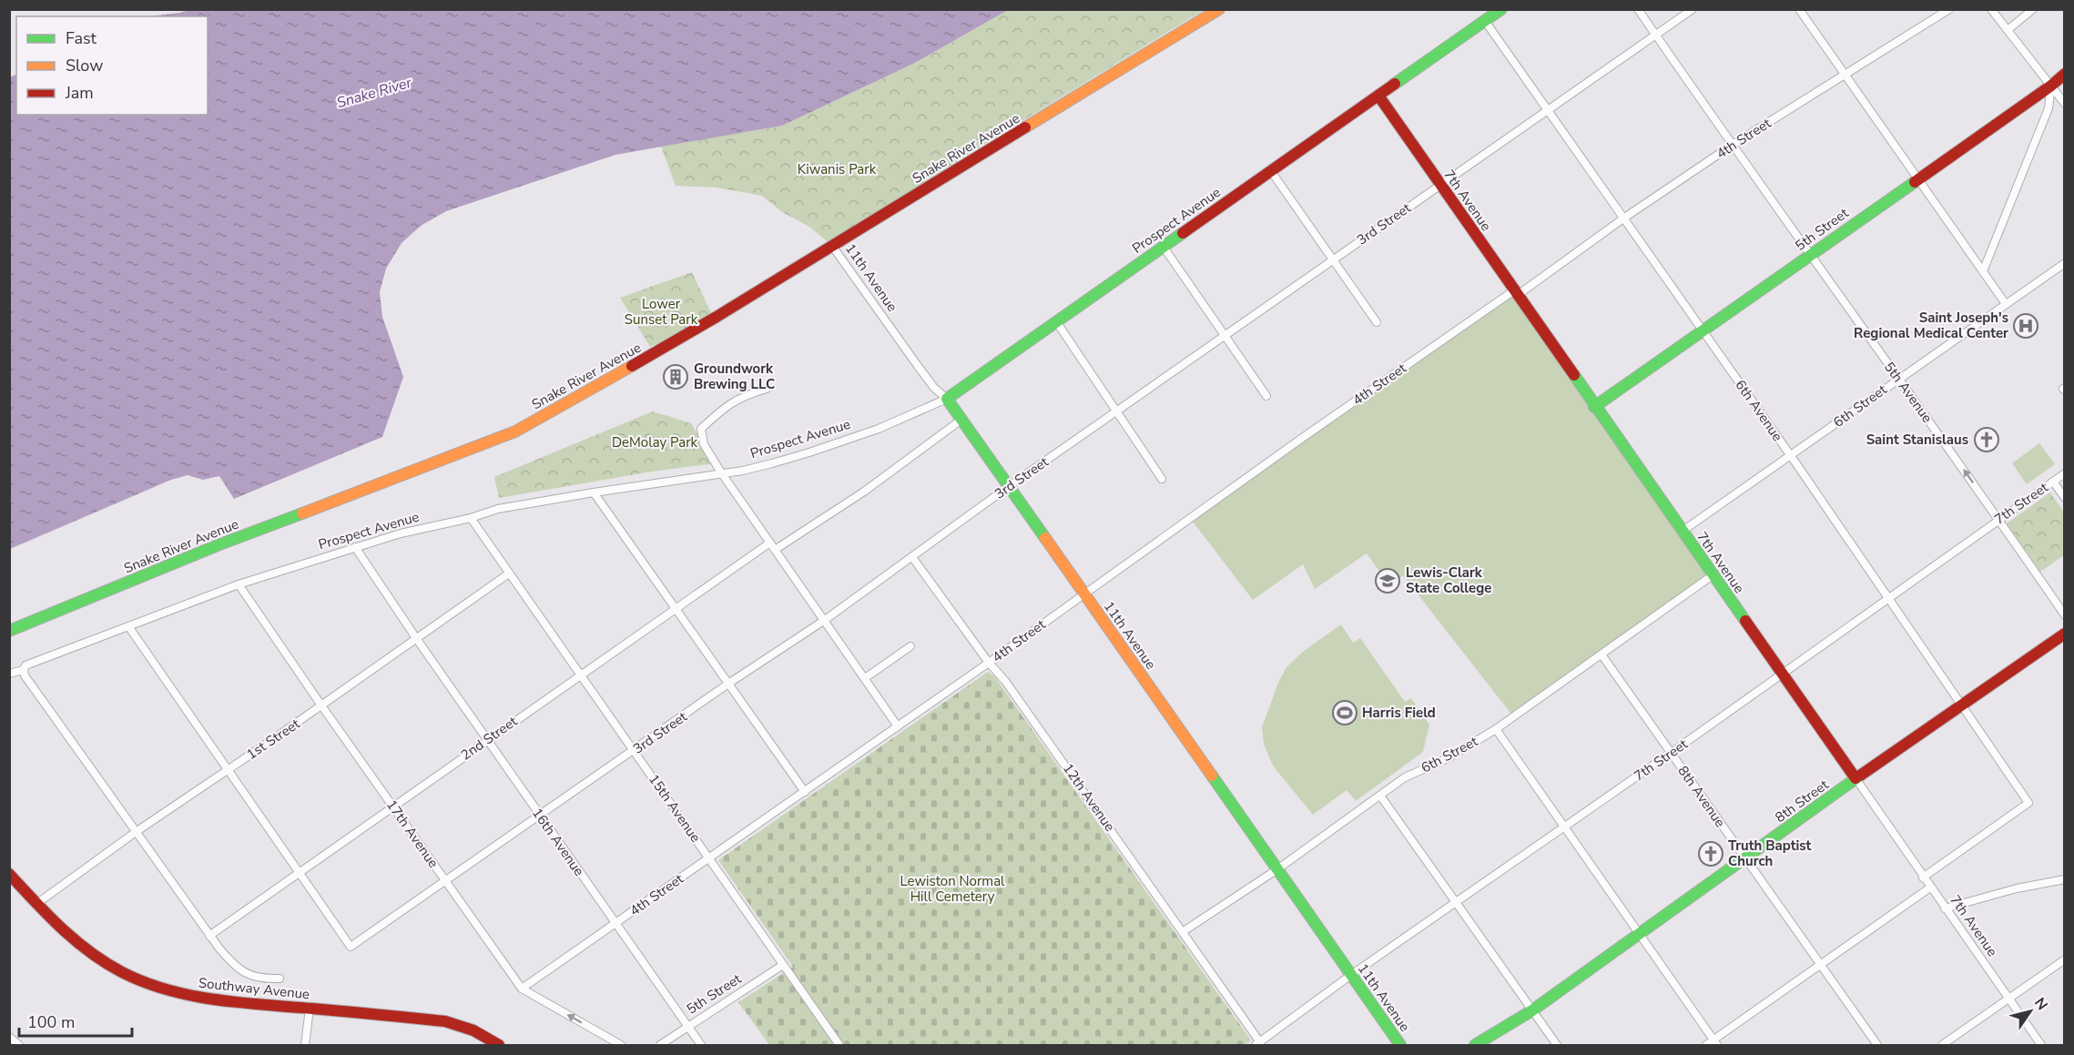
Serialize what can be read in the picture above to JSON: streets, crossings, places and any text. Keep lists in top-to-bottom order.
{
  "streets": {
    "street": [
      "4th Street",
      "Snake River Avenue",
      "7th Avenue",
      "Prospect Avenue",
      "3rd Street",
      "5th Street",
      "11th Avenue",
      "5th Avenue",
      "6th Street",
      "6th Avenue",
      "7th Street",
      "2nd Street",
      "1st Street",
      "8th Avenue",
      "12th Avenue",
      "8th Street",
      "15th Avenue",
      "17th Avenue",
      "16th Avenue",
      "Southway Avenue"
    ]
  },
  "crossings": [
    ["4th Street", "7th Avenue"],
    ["4th Street", "11th Avenue"],
    ["4th Street", "5th Avenue"],
    ["4th Street", "6th Avenue"],
    ["4th Street", "12th Avenue"],
    ["4th Street", "15th Avenue"],
    ["4th Street", "17th Avenue"],
    ["4th Street", "16th Avenue"],
    ["Snake River Avenue", "11th Avenue"],
    ["7th Avenue", "Prospect Avenue"],
    ["7th Avenue", "3rd Street"],
    ["7th Avenue", "5th Street"],
    ["7th Avenue", "6th Street"],
    ["7th Avenue", "6th Avenue"],
    ["7th Avenue", "7th Street"],
    ["7th Avenue", "8th Street"],
    ["Prospect Avenue", "11th Avenue"],
    ["Prospect Avenue", "6th Avenue"],
    ["Prospect Avenue", "15th Avenue"],
    ["Prospect Avenue", "17th Avenue"],
    ["Prospect Avenue", "16th Avenue"],
    ["3rd Street", "11th Avenue"],
    ["3rd Street", "5th Avenue"],
    ["3rd Street", "6th Avenue"],
    ["3rd Street", "2nd Street"],
    ["3rd Street", "12th Avenue"],
    ["3rd Street", "15th Avenue"],
    ["3rd Street", "17th Avenue"],
    ["3rd Street", "16th Avenue"],
    ["5th Street", "5th Avenue"],
    ["5th Street", "6th Avenue"],
    ["5th Street", "15th Avenue"],
    ["5th Street", "16th Avenue"],
    ["11th Avenue", "6th Street"],
    ["11th Avenue", "7th Street"],
    ["11th Avenue", "2nd Street"],
    ["5th Avenue", "6th Street"],
    ["5th Avenue", "7th Street"],
    ["6th Street", "6th Avenue"],
    ["6th Street", "8th Avenue"],
    ["6th Street", "12th Avenue"],
    ["6th Avenue", "7th Street"],
    ["6th Avenue", "8th Street"],
    ["7th Street", "8th Avenue"],
    ["7th Street", "12th Avenue"],
    ["2nd Street", "15th Avenue"],
    ["2nd Street", "17th Avenue"],
    ["2nd Street", "16th Avenue"],
    ["1st Street", "15th Avenue"],
    ["1st Street", "17th Avenue"],
    ["1st Street", "16th Avenue"],
    ["1st Street", "Southway Avenue"],
    ["8th Avenue", "8th Street"]
  ],
  "water": ["Snake River"],
  "parks": [
    "Kiwanis Park",
    "Lower Sunset Park",
    "DeMolay Park",
    "Lewiston Normal Hill Cemetery"
  ],
  "places": {
    "hospital": ["Saint Joseph's Regional Medical Center"],
    "building": ["Groundwork Brewing LLC"],
    "church": ["Saint Stanislaus", "Truth Baptist Church"],
    "school or university": ["Lewis-Clark State College"],
    "sports": ["Harris Field"]
  },
  "legend": ["Fast", "Slow", "Jam"],
  "scale_bar": "100 m",
  "north": "top right"
}
